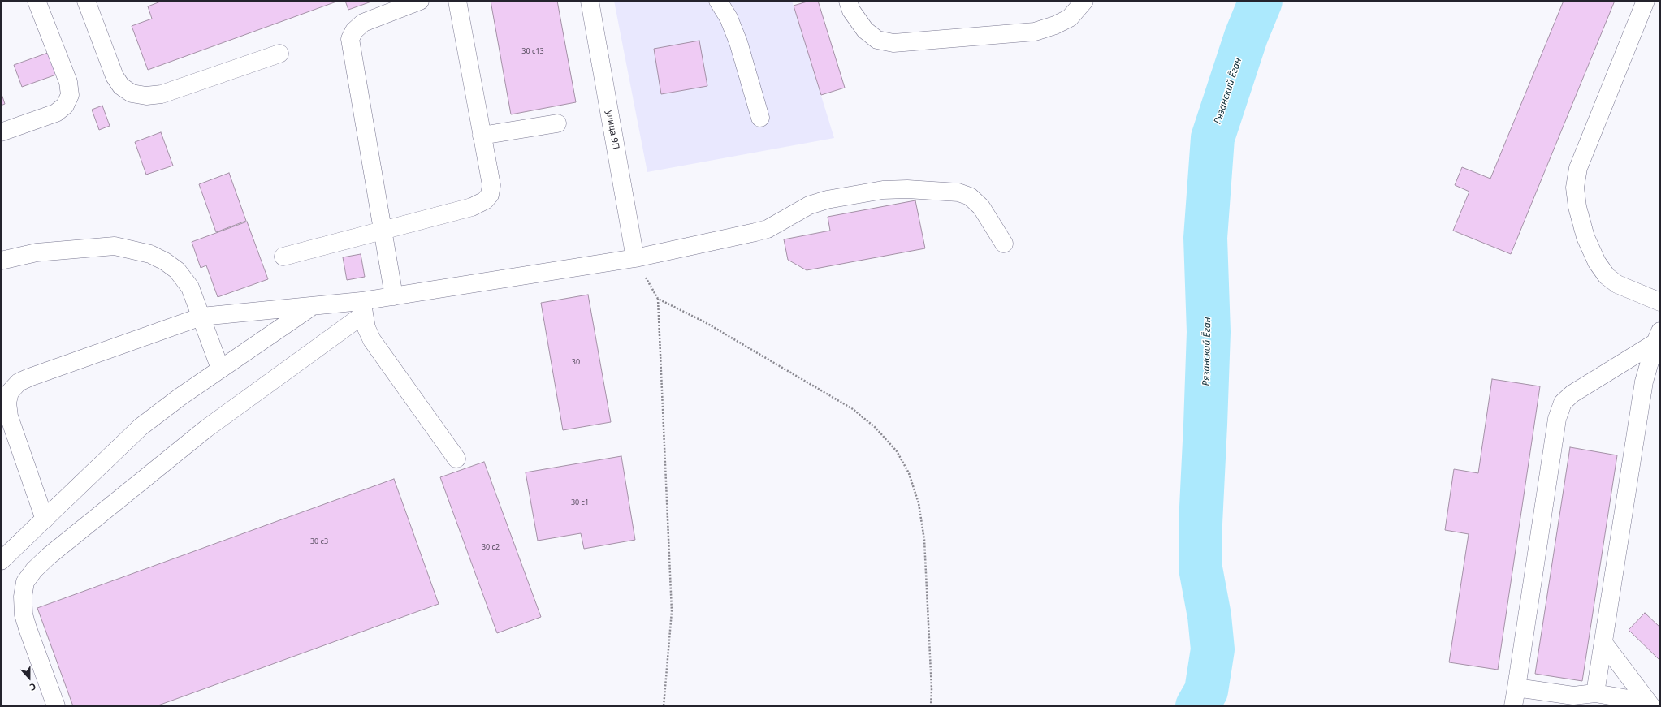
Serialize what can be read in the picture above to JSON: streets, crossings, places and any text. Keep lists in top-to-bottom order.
{
  "streets": {
    "street": ["улица 9П"]
  },
  "water": ["Рязанский Ёган"],
  "house_numbers": [
    "30 с13",
    "30",
    "30 с1",
    "30 с3",
    "30 с2"
  ],
  "north": "bottom"
}
